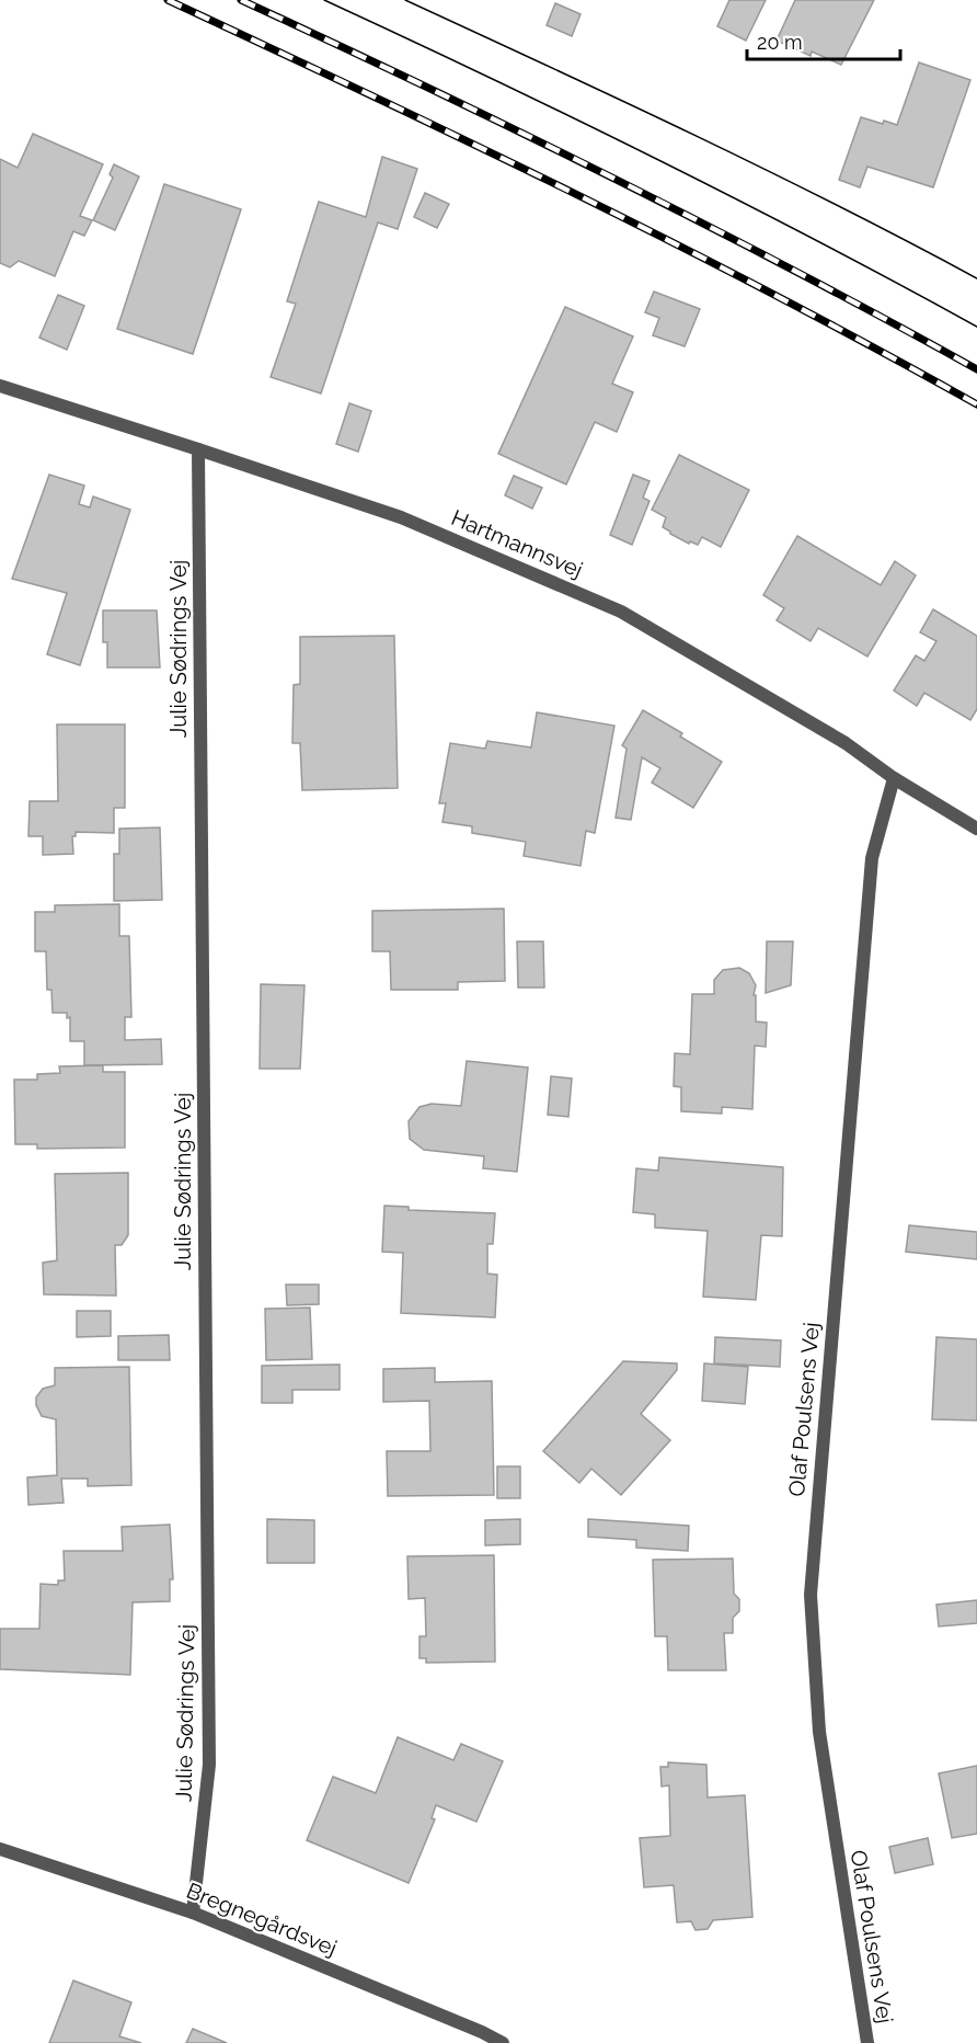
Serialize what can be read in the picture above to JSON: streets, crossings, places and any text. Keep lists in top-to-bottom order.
{
  "streets": {
    "street": [
      "Hartmannsvej",
      "Julie Sødrings Vej",
      "Olaf Poulsens Vej",
      "Bregnegårdsvej"
    ]
  },
  "crossings": [
    ["Hartmannsvej", "Julie Sødrings Vej"],
    ["Hartmannsvej", "Olaf Poulsens Vej"],
    ["Julie Sødrings Vej", "Bregnegårdsvej"]
  ],
  "scale_bar": "20 m"
}
